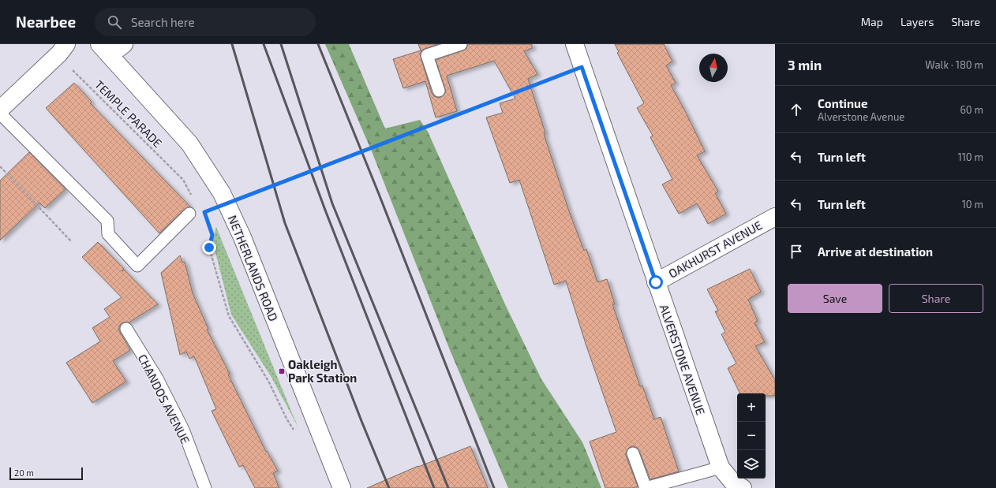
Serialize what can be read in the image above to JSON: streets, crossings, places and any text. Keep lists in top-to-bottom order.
{
  "streets": {
    "street": ["OAKHURST AVENUE", "NETHERLANDS ROAD", "ALVERSTONE AVENUE"],
    "lane": ["CHANDOS AVENUE"],
    "path": ["TEMPLE PARADE"]
  },
  "crossings": [
    ["OAKHURST AVENUE", "ALVERSTONE AVENUE"]
  ],
  "places": {
    "transit": ["Oakleigh Park Station"]
  },
  "scale_bar": "20 m",
  "north": "top",
  "page": {
    "header": "Nearbee",
    "search": "Search here",
    "nav": ["Map", "Layers", "Share"],
    "heading": ["3 min", "Walk · 180 m"],
    "list": [
      ["Continue", "Alverstone Avenue", "60 m"],
      ["Turn left", "110 m"],
      ["Turn left", "10 m"],
      "Arrive at destination"
    ],
    "buttons": ["Save", "Share"],
    "map_buttons": ["+", "−"],
    "scale": "20 m"
  }
}
